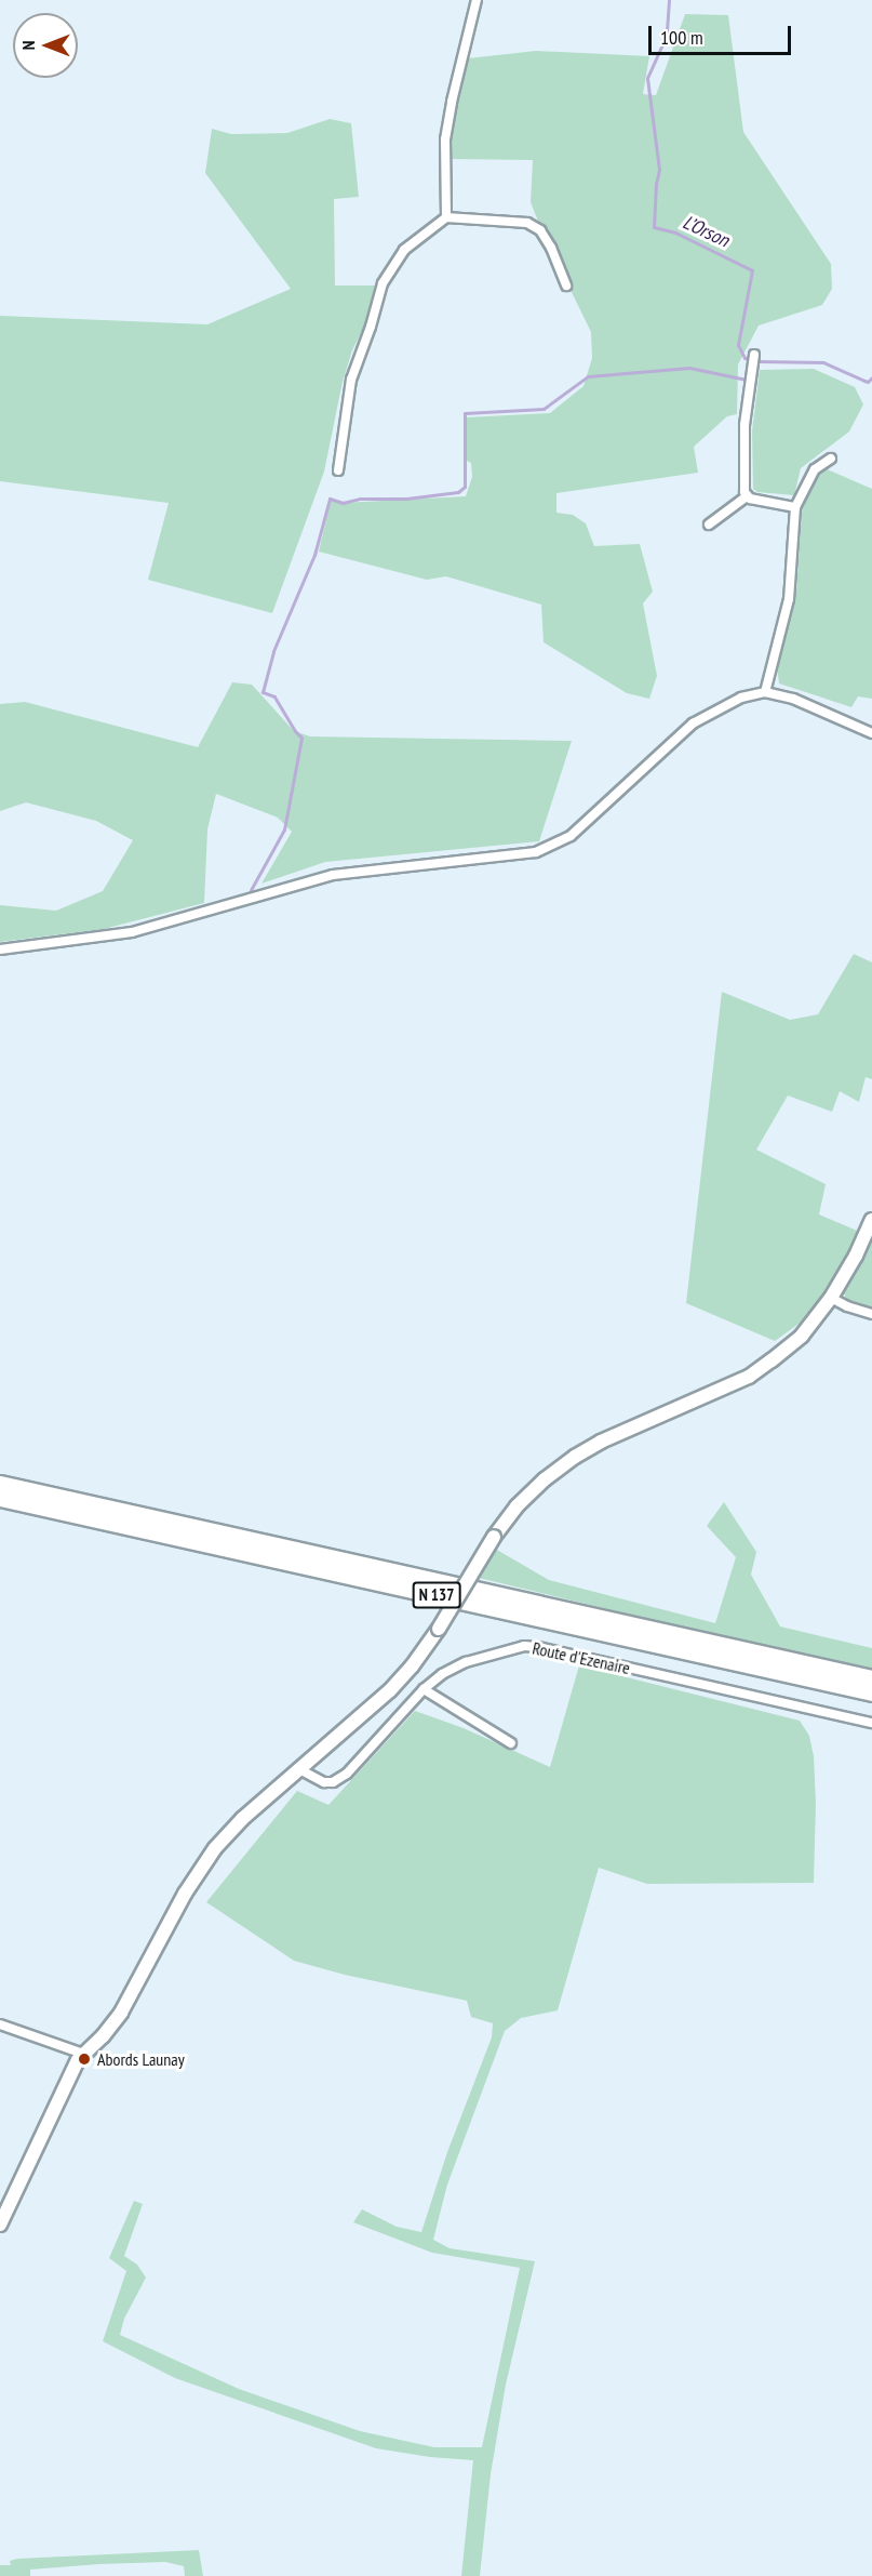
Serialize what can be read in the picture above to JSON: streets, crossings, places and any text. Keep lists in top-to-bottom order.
{
  "streets": {
    "highway": ["N 137"],
    "street": ["Route d'Ezenaire"]
  },
  "water": ["L’Orson"],
  "places": ["Abords Launay"],
  "scale_bar": "100 m",
  "north": "left"
}
